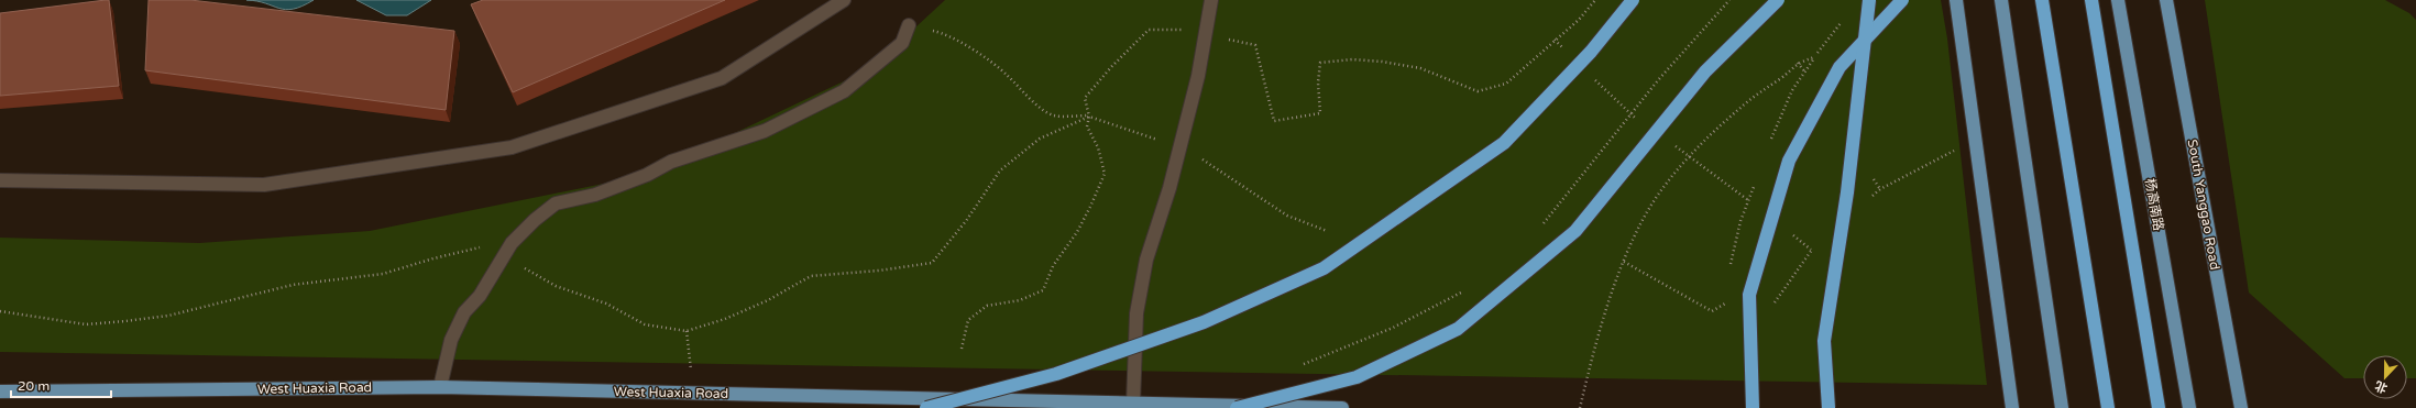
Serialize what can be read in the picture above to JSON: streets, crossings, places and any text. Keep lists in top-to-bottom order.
{
  "streets": {
    "main road": ["杨高南路", "South Yanggao Road", "West Huaxia Road"]
  },
  "scale_bar": "20 m",
  "north": "bottom"
}
